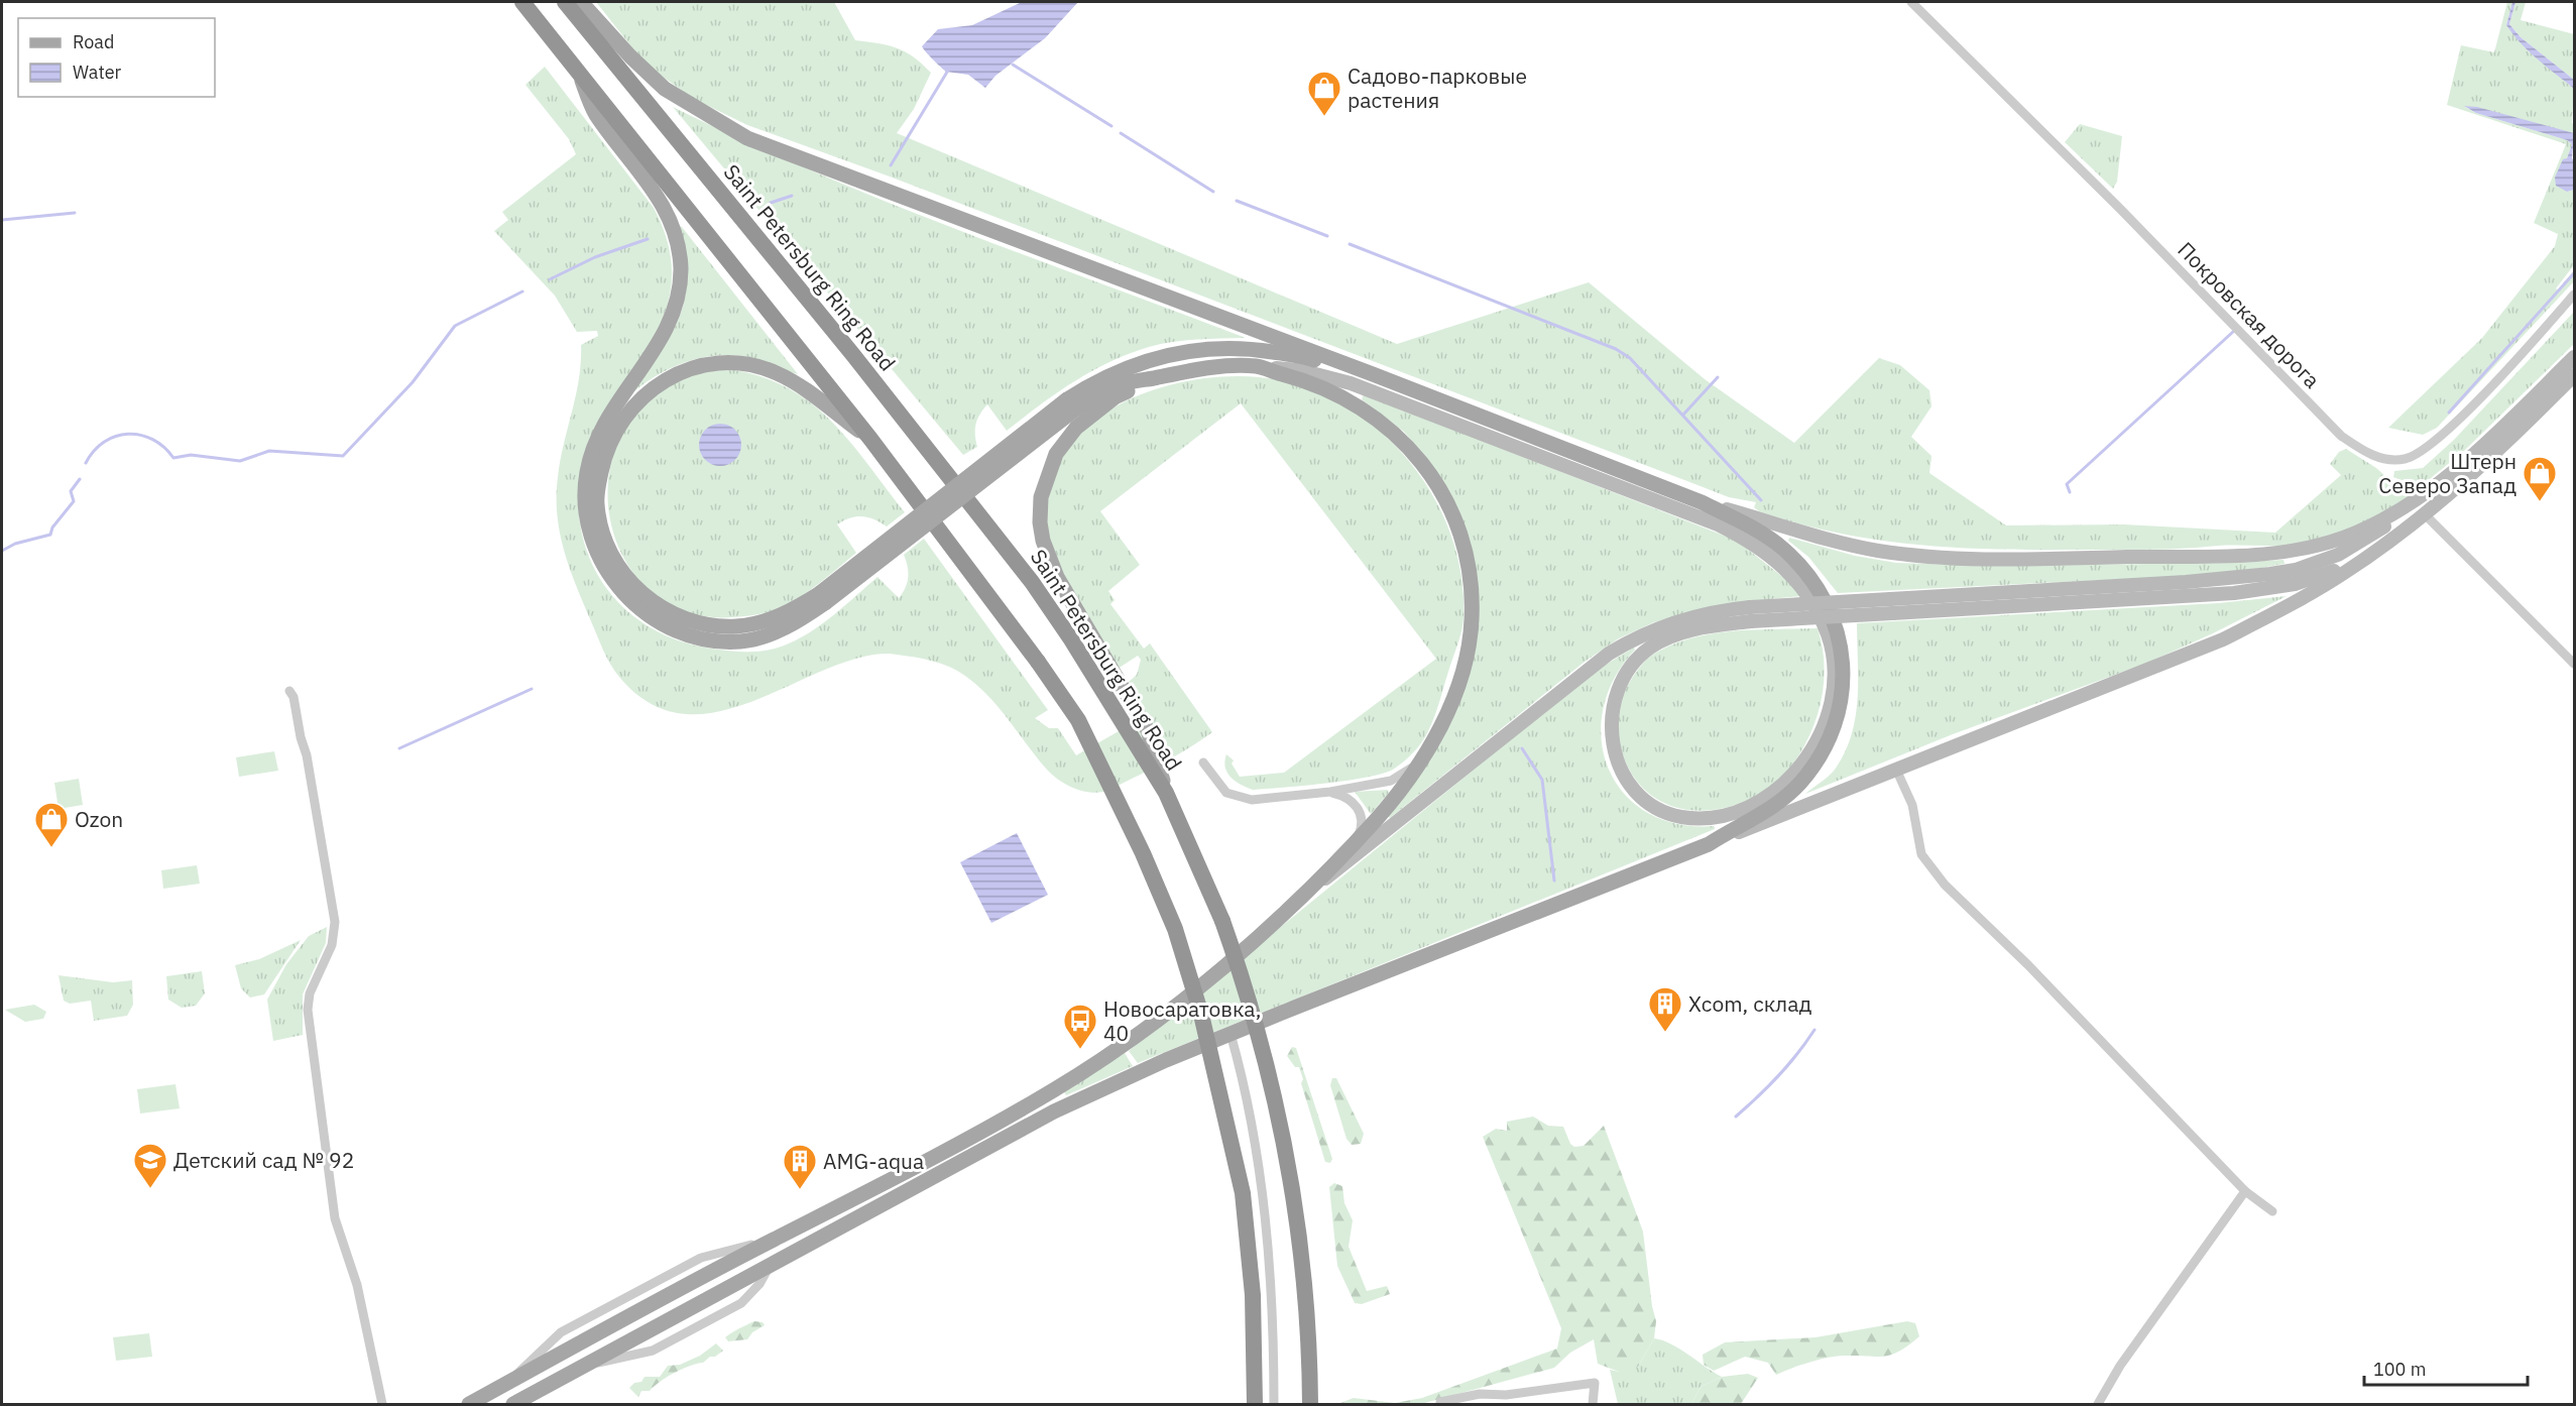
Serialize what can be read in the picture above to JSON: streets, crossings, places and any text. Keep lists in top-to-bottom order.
{
  "streets": {
    "highway": ["Saint Petersburg Ring Road"],
    "street": ["Покровская дорога"]
  },
  "places": {
    "shop": ["Садово-парковые растения", "Штерн Северо Запад", "Ozon"],
    "building": ["Xсom, склад", "AMG-aqua"],
    "bus stop": ["Новосаратовка, 40"],
    "school or university": ["Детский сад № 92"]
  },
  "legend": ["Road", "Water"],
  "scale_bar": "100 m"
}
